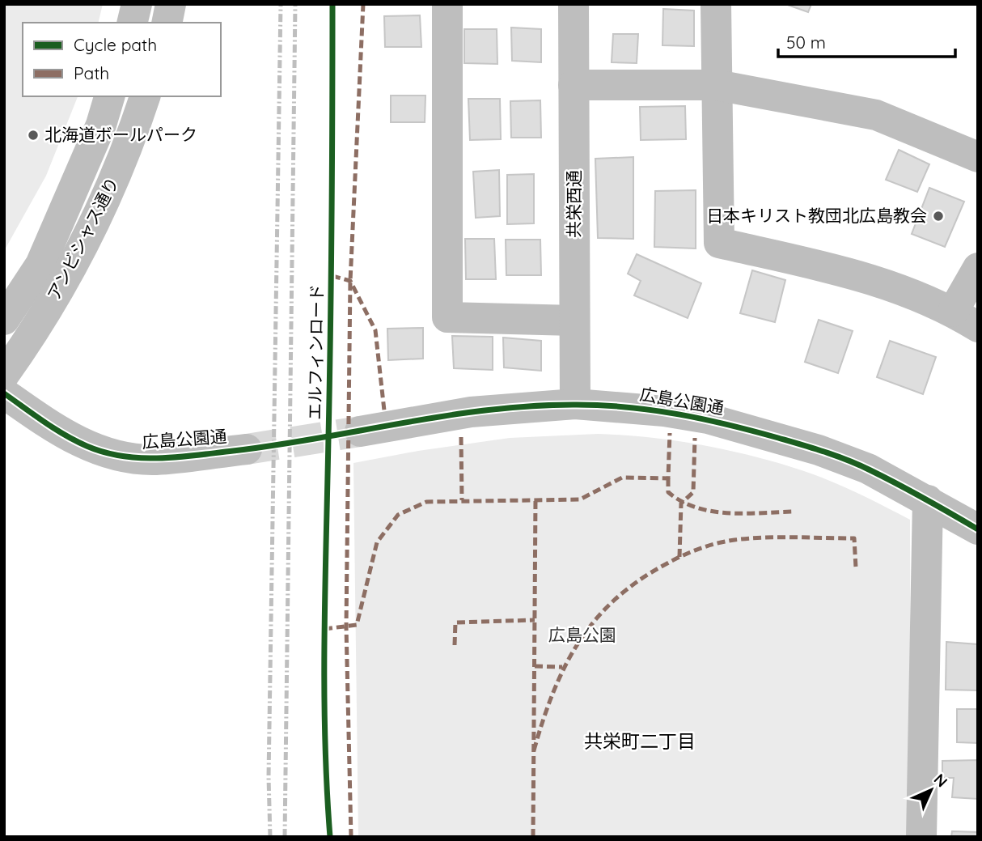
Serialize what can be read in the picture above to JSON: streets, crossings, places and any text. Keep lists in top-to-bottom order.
{
  "streets": {
    "street": ["共栄西通", "アンビシャス通り", "広島公園通"],
    "cycle path": ["エルフィンロード"]
  },
  "crossings": [
    ["共栄西通", "広島公園通"]
  ],
  "districts": ["共栄町二丁目"],
  "parks": ["広島公園"],
  "places": ["北海道ボールパーク", "日本キリスト教団北広島教会"],
  "legend": ["Cycle path", "Path"],
  "scale_bar": "50 m",
  "north": "top right"
}
